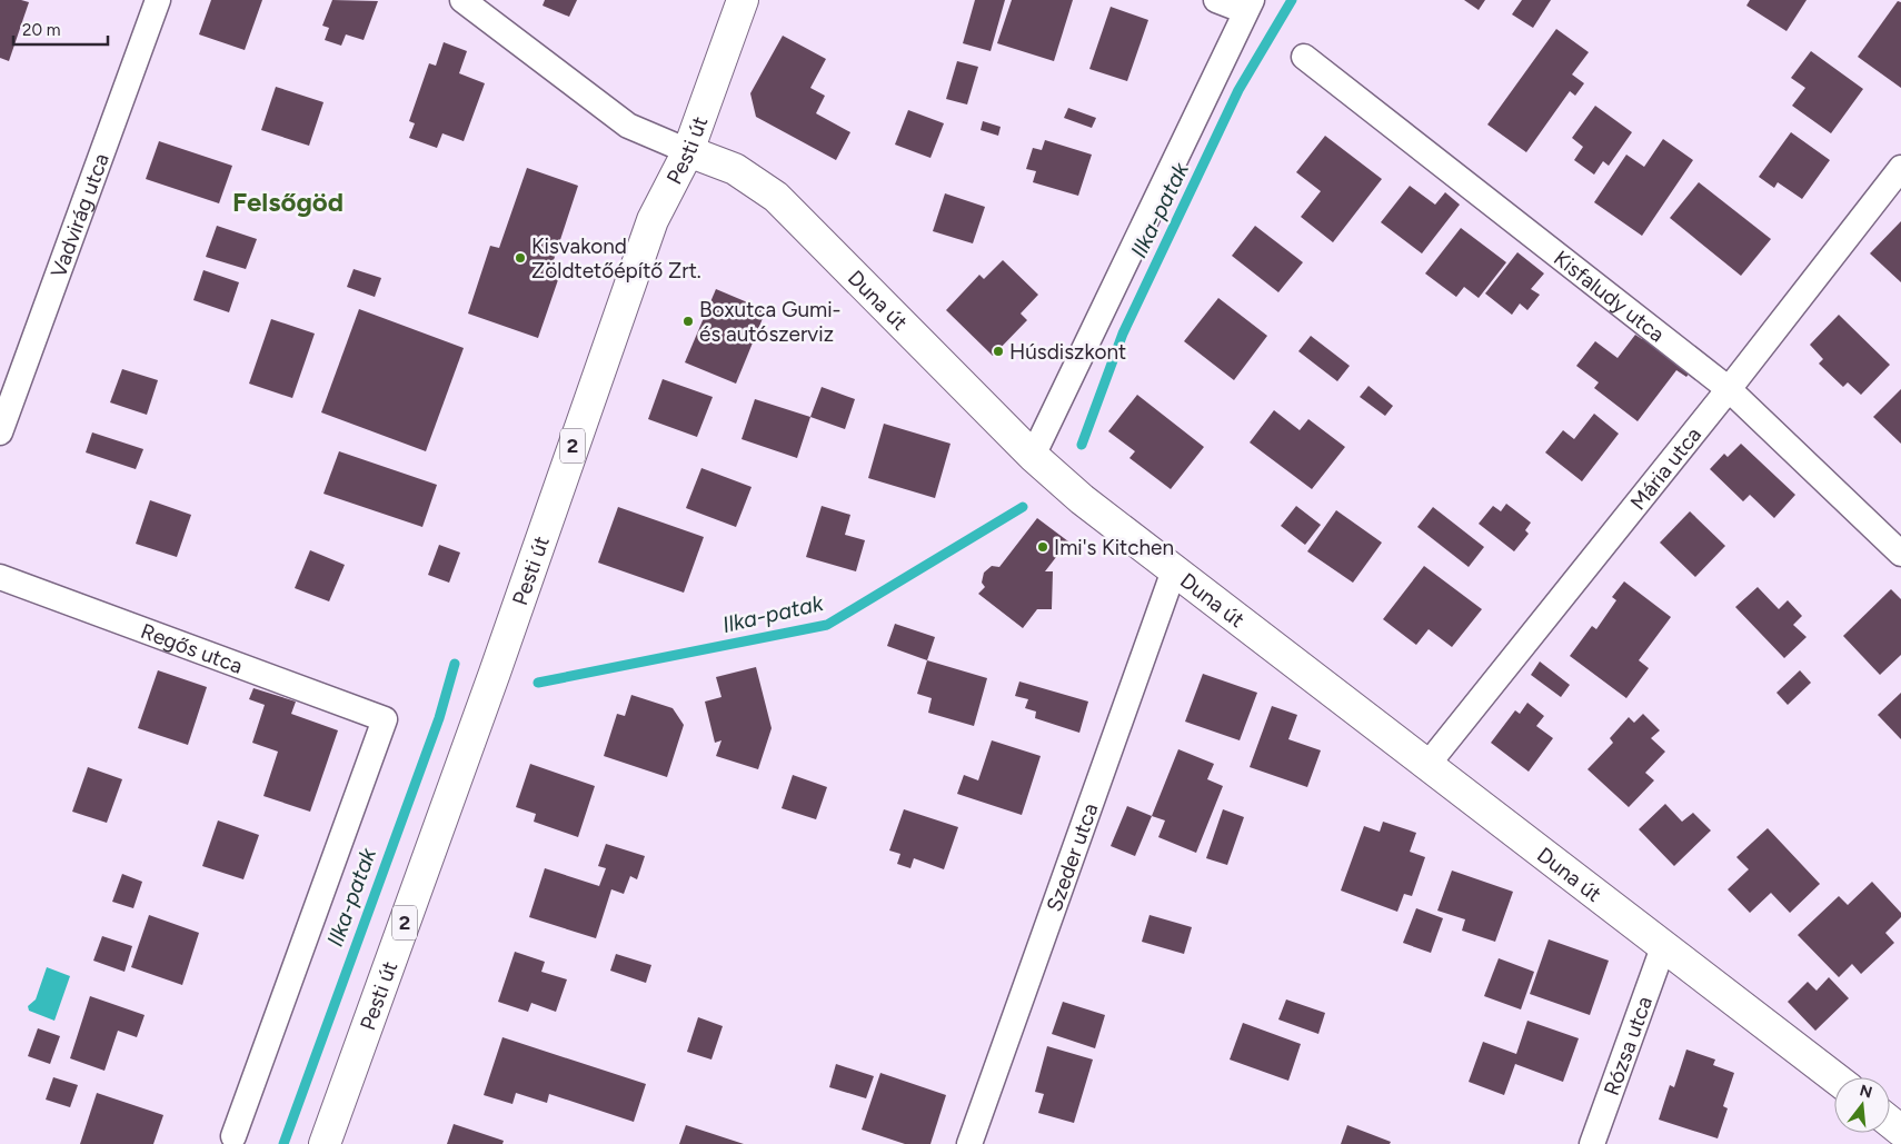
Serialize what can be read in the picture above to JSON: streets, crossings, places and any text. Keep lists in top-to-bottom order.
{
  "streets": {
    "street": [
      "Pesti út",
      "Vadvirág utca",
      "Kisfaludy utca",
      "Duna út",
      "2",
      "Mária utca",
      "Regős utca",
      "Szeder utca",
      "Rózsa utca"
    ]
  },
  "crossings": [
    ["Pesti út", "Duna út"],
    ["Kisfaludy utca", "Mária utca"],
    ["Duna út", "Mária utca"],
    ["Duna út", "Szeder utca"],
    ["Duna út", "Rózsa utca"]
  ],
  "districts": ["Felsőgöd"],
  "water": ["Ilka-patak"],
  "places": [
    "Kisvakond Zöldtetőépítő Zrt.",
    "Boxutca Gumi- és autószerviz",
    "Húsdiszkont",
    "Imi's Kitchen"
  ],
  "scale_bar": "20 m",
  "north": "top"
}
